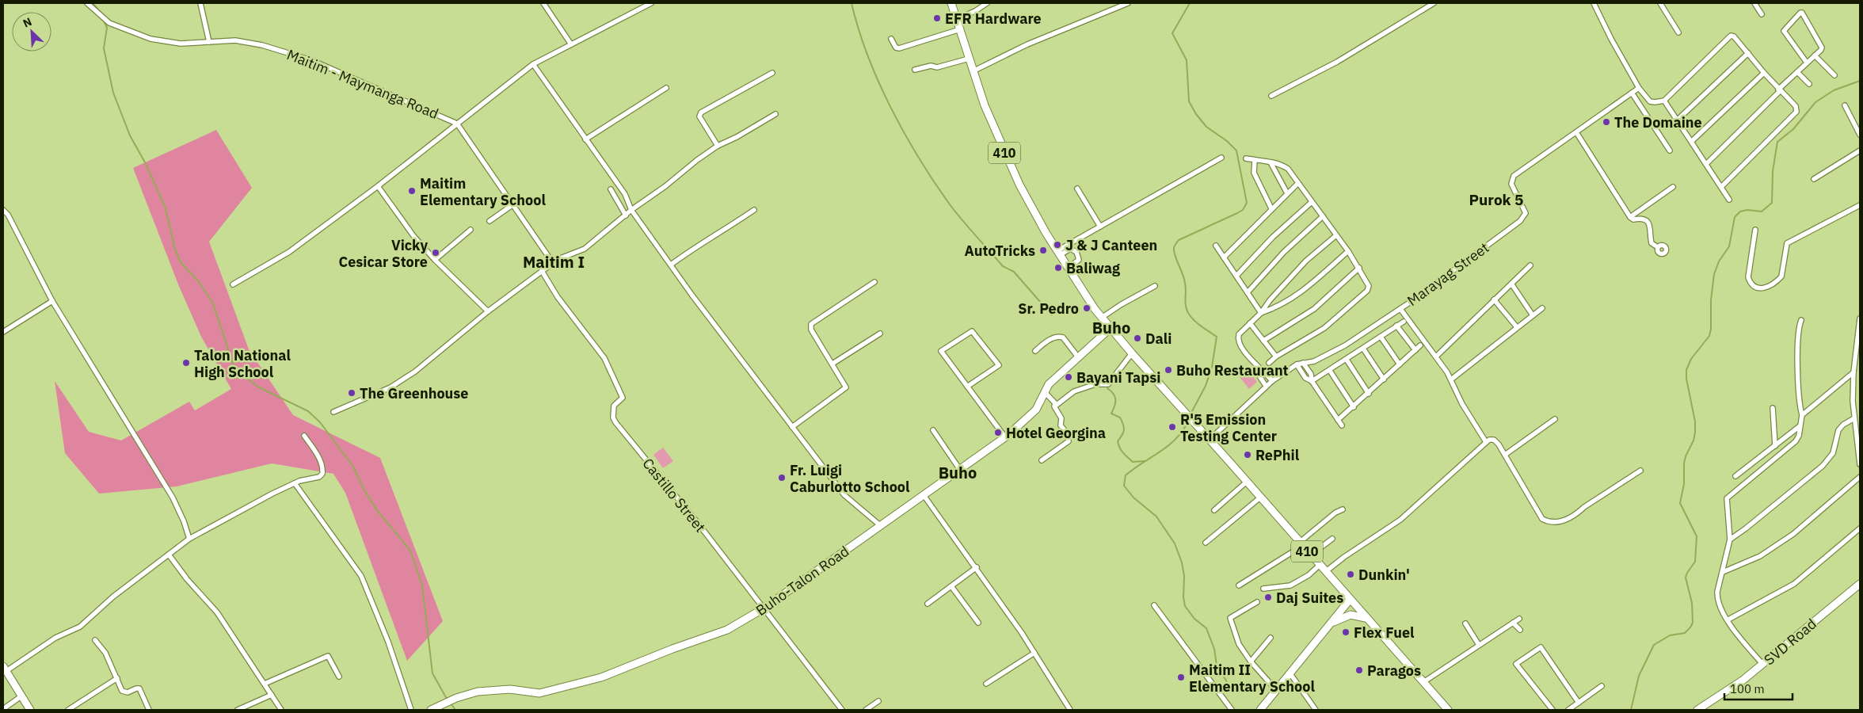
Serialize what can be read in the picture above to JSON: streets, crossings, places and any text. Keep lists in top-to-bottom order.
{
  "streets": {
    "main road": ["410", "Buho-Talon Road", "SVD Road"],
    "street": ["Maitim - Maymanga Road", "Marayag Street", "Castillo Street"]
  },
  "crossings": [
    ["410", "Marayag Street"],
    ["410", "Buho-Talon Road"],
    ["Castillo Street", "Buho-Talon Road"]
  ],
  "districts": [
    "Purok 5",
    "Maitim I",
    "Buho",
    "Buho"
  ],
  "places": [
    "EFR Hardware",
    "The Domaine",
    "Maitim Elementary School",
    "J & J Canteen",
    "AutoTricks",
    "Vicky Cesicar Store",
    "Baliwag",
    "Sr. Pedro",
    "Dali",
    "Talon National High School",
    "Buho Restaurant",
    "Bayani Tapsi",
    "The Greenhouse",
    "R'5 Emission Testing Center",
    "Hotel Georgina",
    "RePhil",
    "Fr. Luigi Caburlotto School",
    "Dunkin'",
    "Daj Suites",
    "Flex Fuel",
    "Paragos",
    "Maitim II Elementary School"
  ],
  "scale_bar": "100 m",
  "north": "top left"
}
